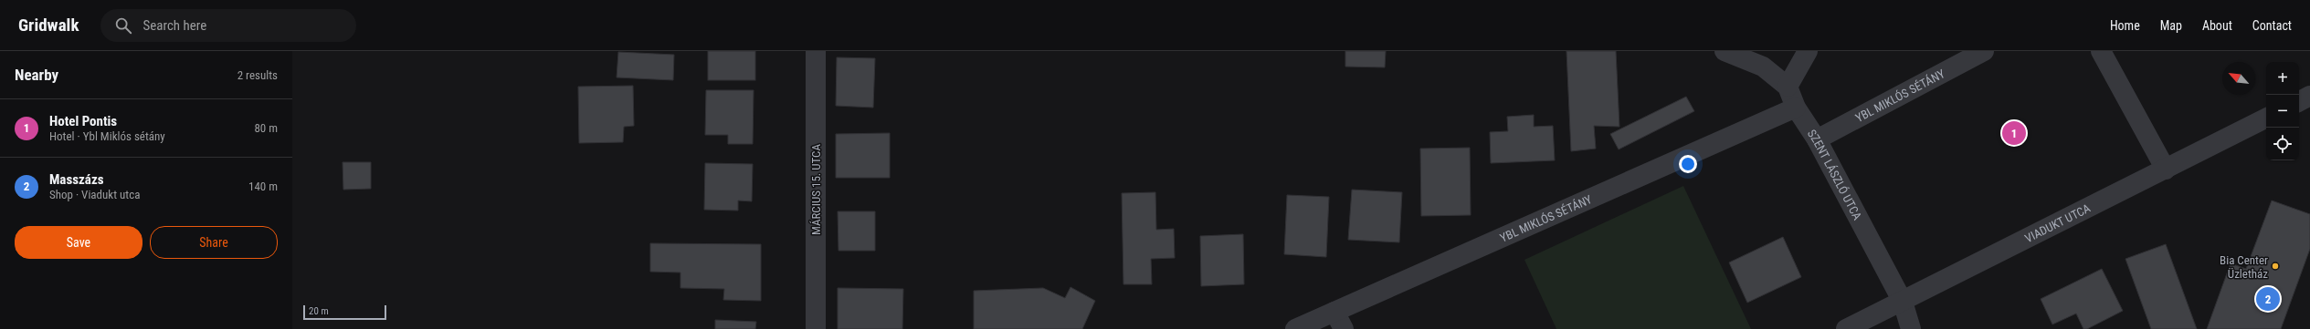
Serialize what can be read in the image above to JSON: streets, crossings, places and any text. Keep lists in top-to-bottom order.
{
  "streets": {
    "street": [
      "YBL MIKLÓS SÉTÁNY",
      "SZENT LÁSZLÓ UTCA",
      "MÁRCIUS 15. UTCA",
      "VIADUKT UTCA"
    ]
  },
  "crossings": [
    ["YBL MIKLÓS SÉTÁNY", "SZENT LÁSZLÓ UTCA"],
    ["SZENT LÁSZLÓ UTCA", "VIADUKT UTCA"]
  ],
  "places": ["Bia Center Üzletház"],
  "scale_bar": "20 m",
  "north": "top left",
  "page": {
    "header": "Gridwalk",
    "search": "Search here",
    "nav": [
      "Home",
      "Map",
      "About",
      "Contact"
    ],
    "heading": ["Nearby", "2 results"],
    "map_buttons": ["+", "−"],
    "list": [
      {
        "mark": "1",
        "name": "Hotel Pontis",
        "note": "Hotel · Ybl Miklós sétány",
        "value": "80 m"
      },
      {
        "mark": "2",
        "name": "Masszázs",
        "note": "Shop · Viadukt utca",
        "value": "140 m"
      }
    ],
    "pins": ["1", "2"],
    "buttons": ["Save", "Share"],
    "scale": "20 m"
  }
}
